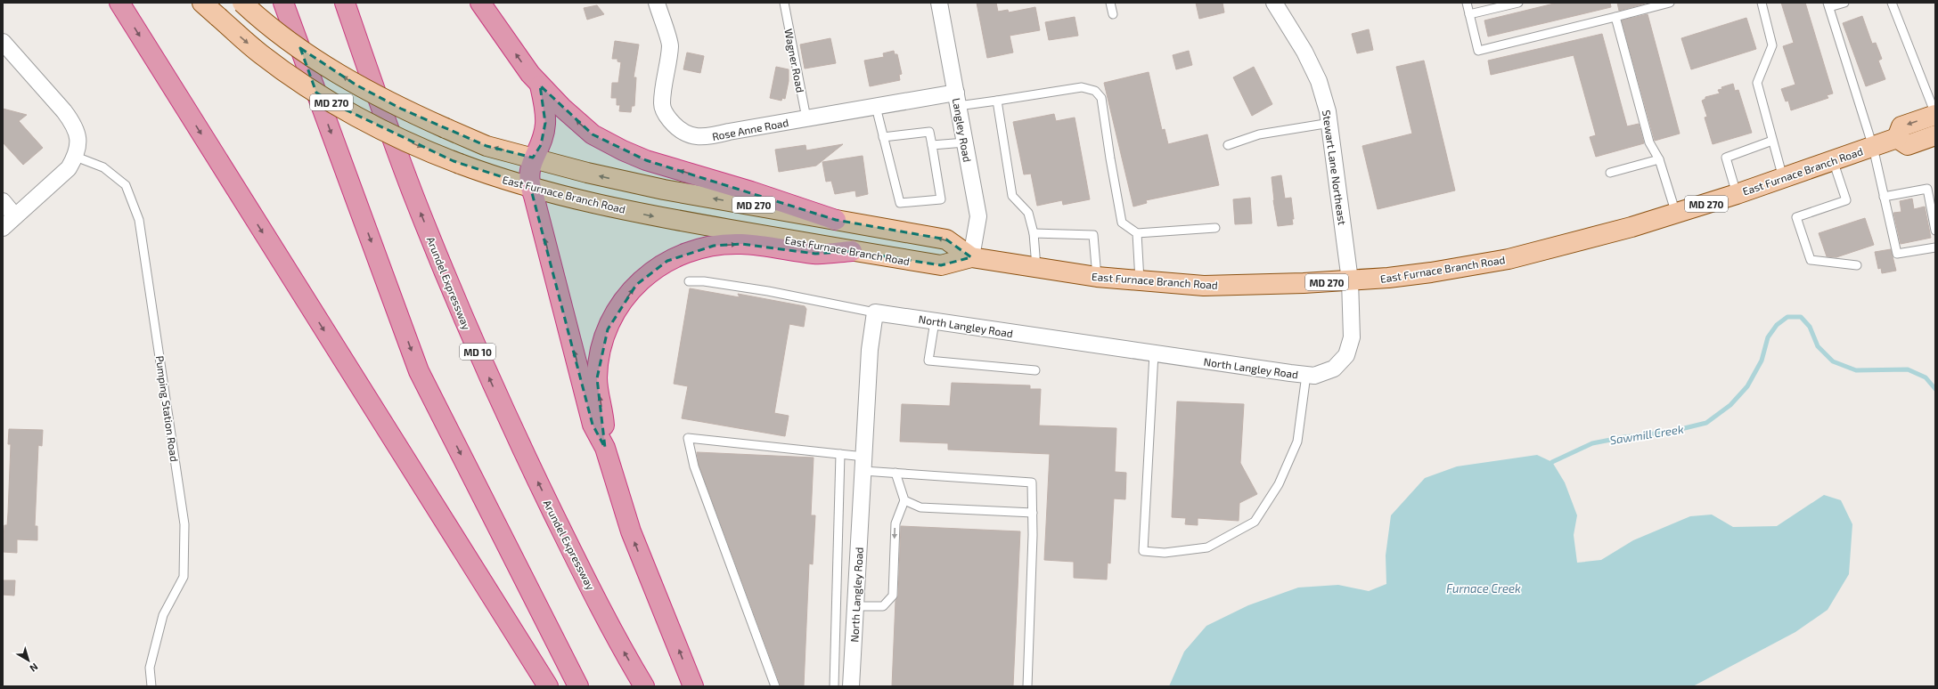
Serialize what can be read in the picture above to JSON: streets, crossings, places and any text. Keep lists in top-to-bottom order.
{
  "streets": {
    "highway": ["Arundel Expressway", "MD 10"],
    "main road": ["MD 270", "East Furnace Branch Road"],
    "street": [
      "Rose Anne Road",
      "Langley Road",
      "Stewart Lane Northeast",
      "North Langley Road"
    ],
    "lane": ["Wagner Road", "Pumping Station Road"]
  },
  "crossings": [
    ["Wagner Road", "Rose Anne Road"],
    ["Rose Anne Road", "Langley Road"],
    ["Langley Road", "East Furnace Branch Road"],
    ["Stewart Lane Northeast", "East Furnace Branch Road"],
    ["Stewart Lane Northeast", "North Langley Road"],
    ["East Furnace Branch Road", "North Langley Road"]
  ],
  "water": ["Sawmill Creek", "Furnace Creek"],
  "north": "bottom right"
}
